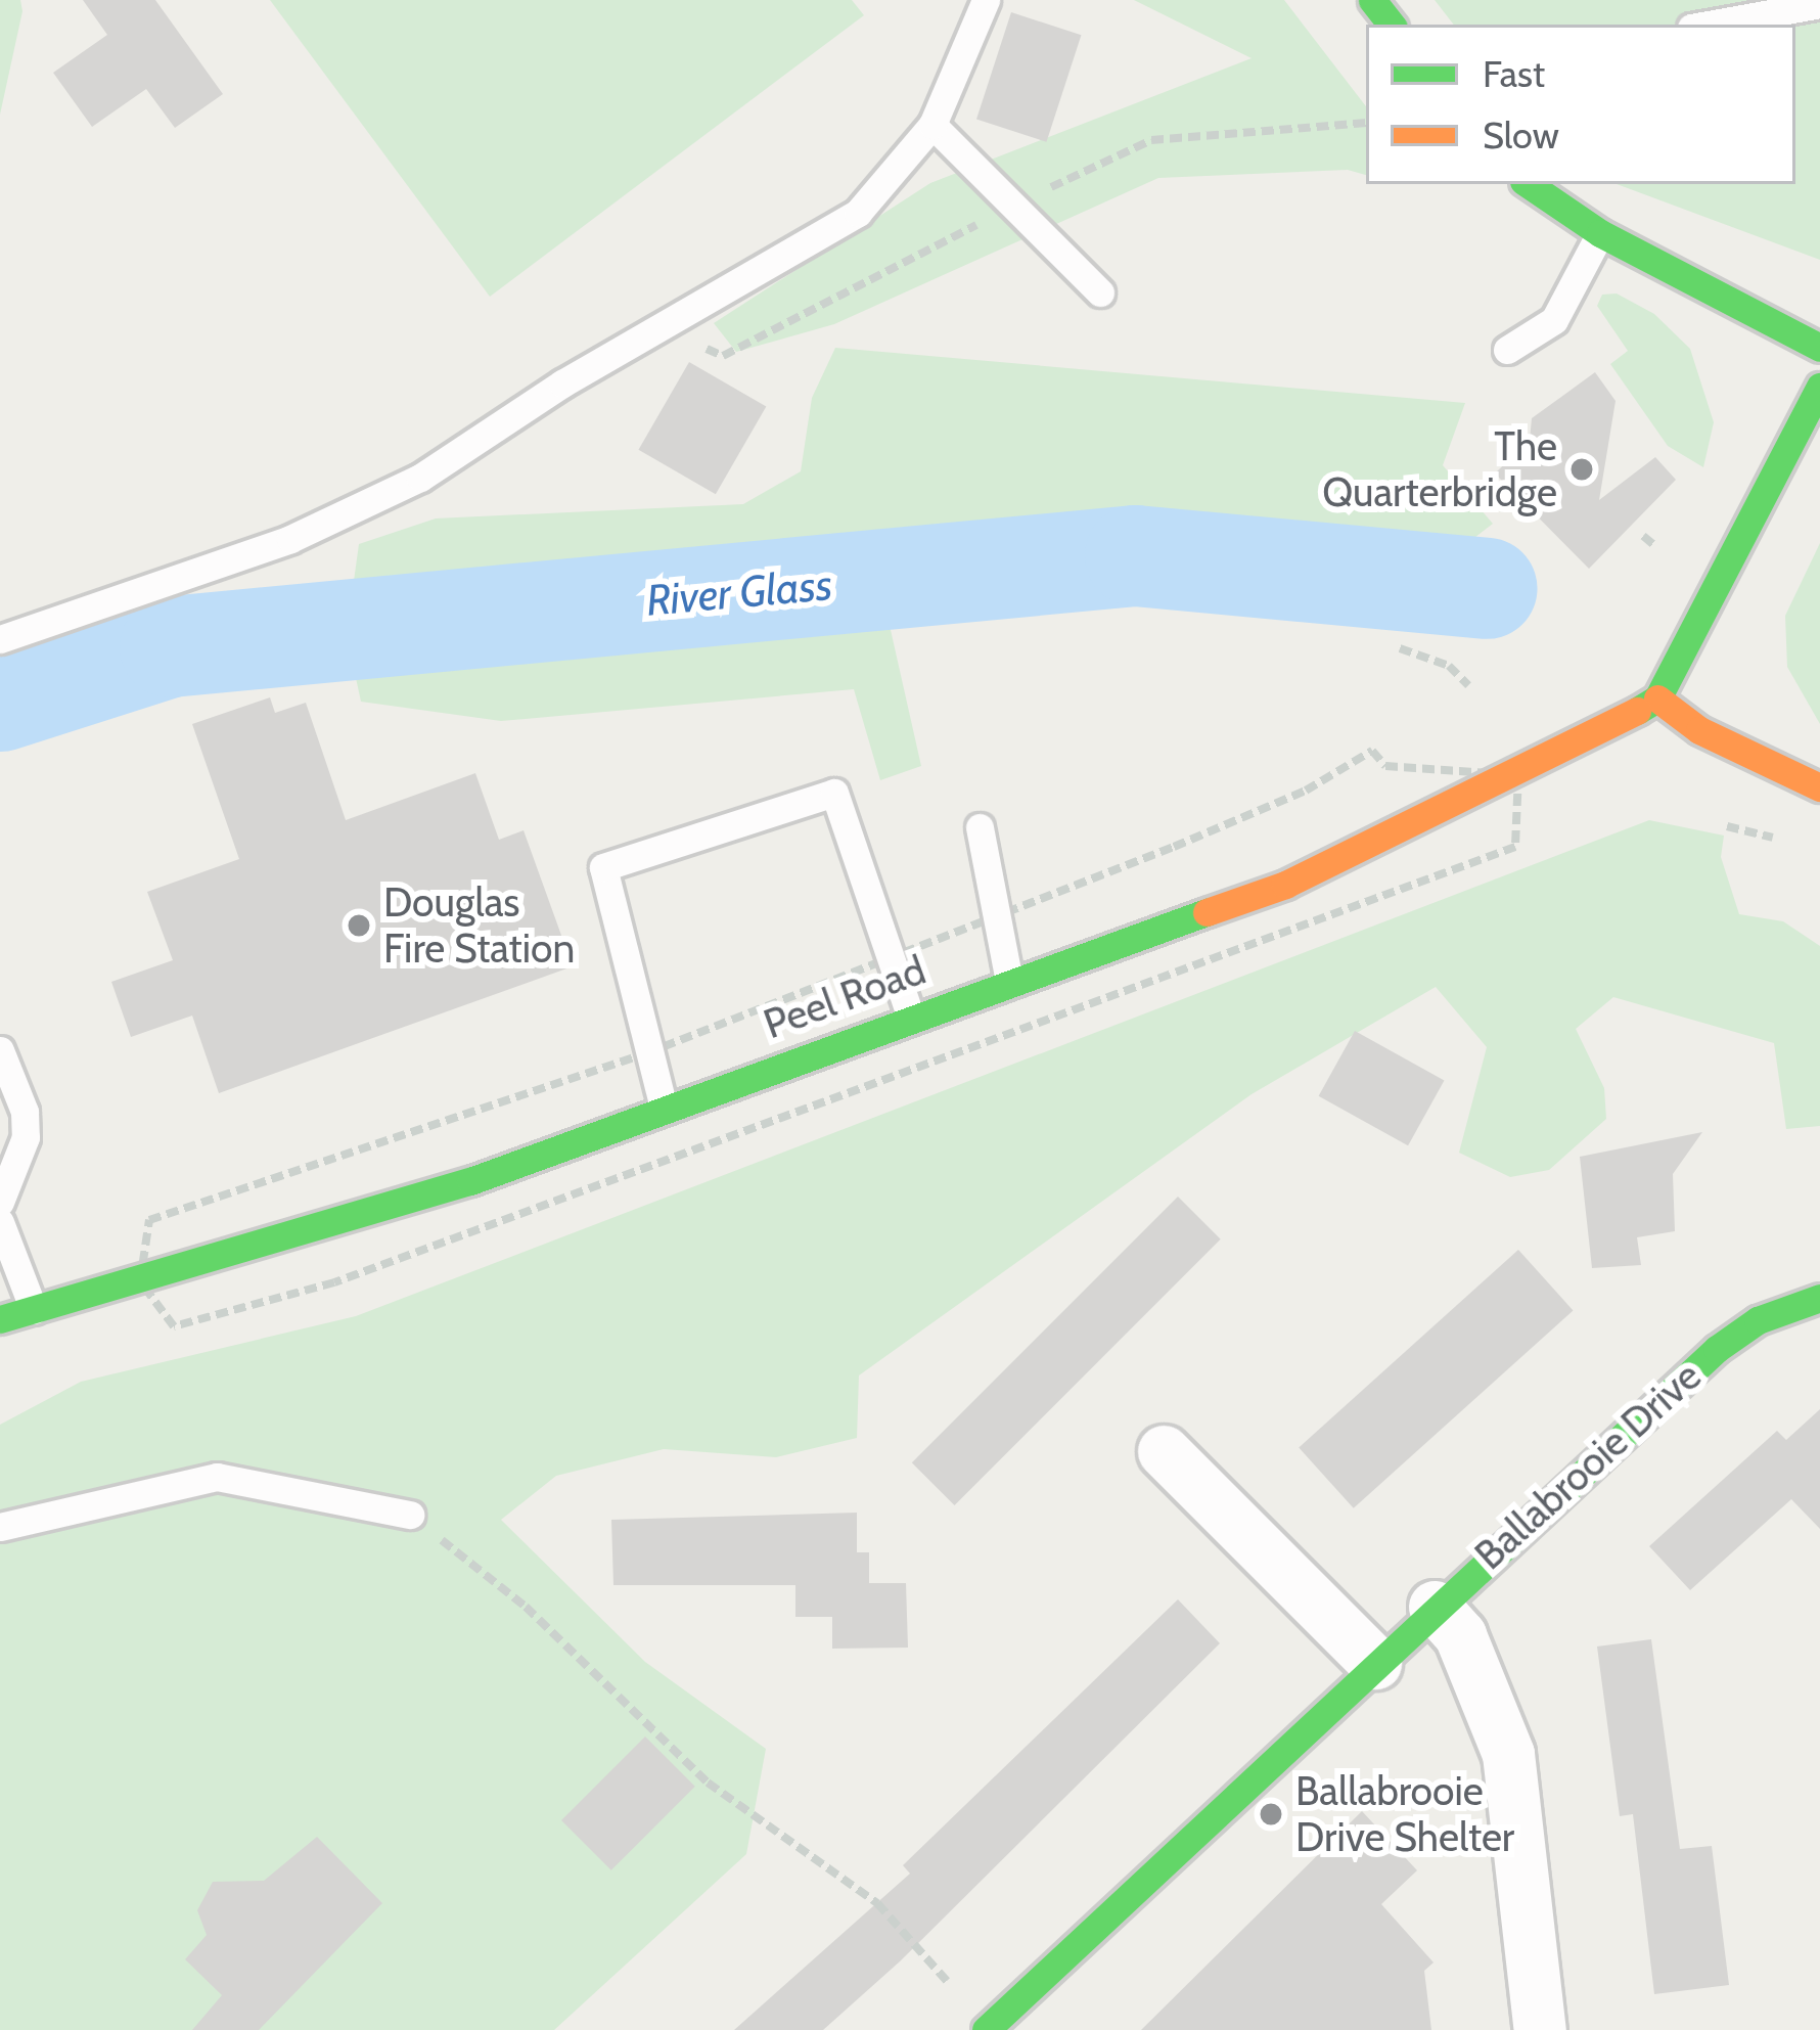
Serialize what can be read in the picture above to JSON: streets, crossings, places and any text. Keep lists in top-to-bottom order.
{
  "streets": {
    "main road": ["Peel Road", "Ballabrooie Drive"]
  },
  "water": ["River Glass"],
  "places": ["The Quarterbridge", "Douglas Fire Station", "Ballabrooie Drive Shelter"],
  "legend": ["Fast", "Slow"]
}
